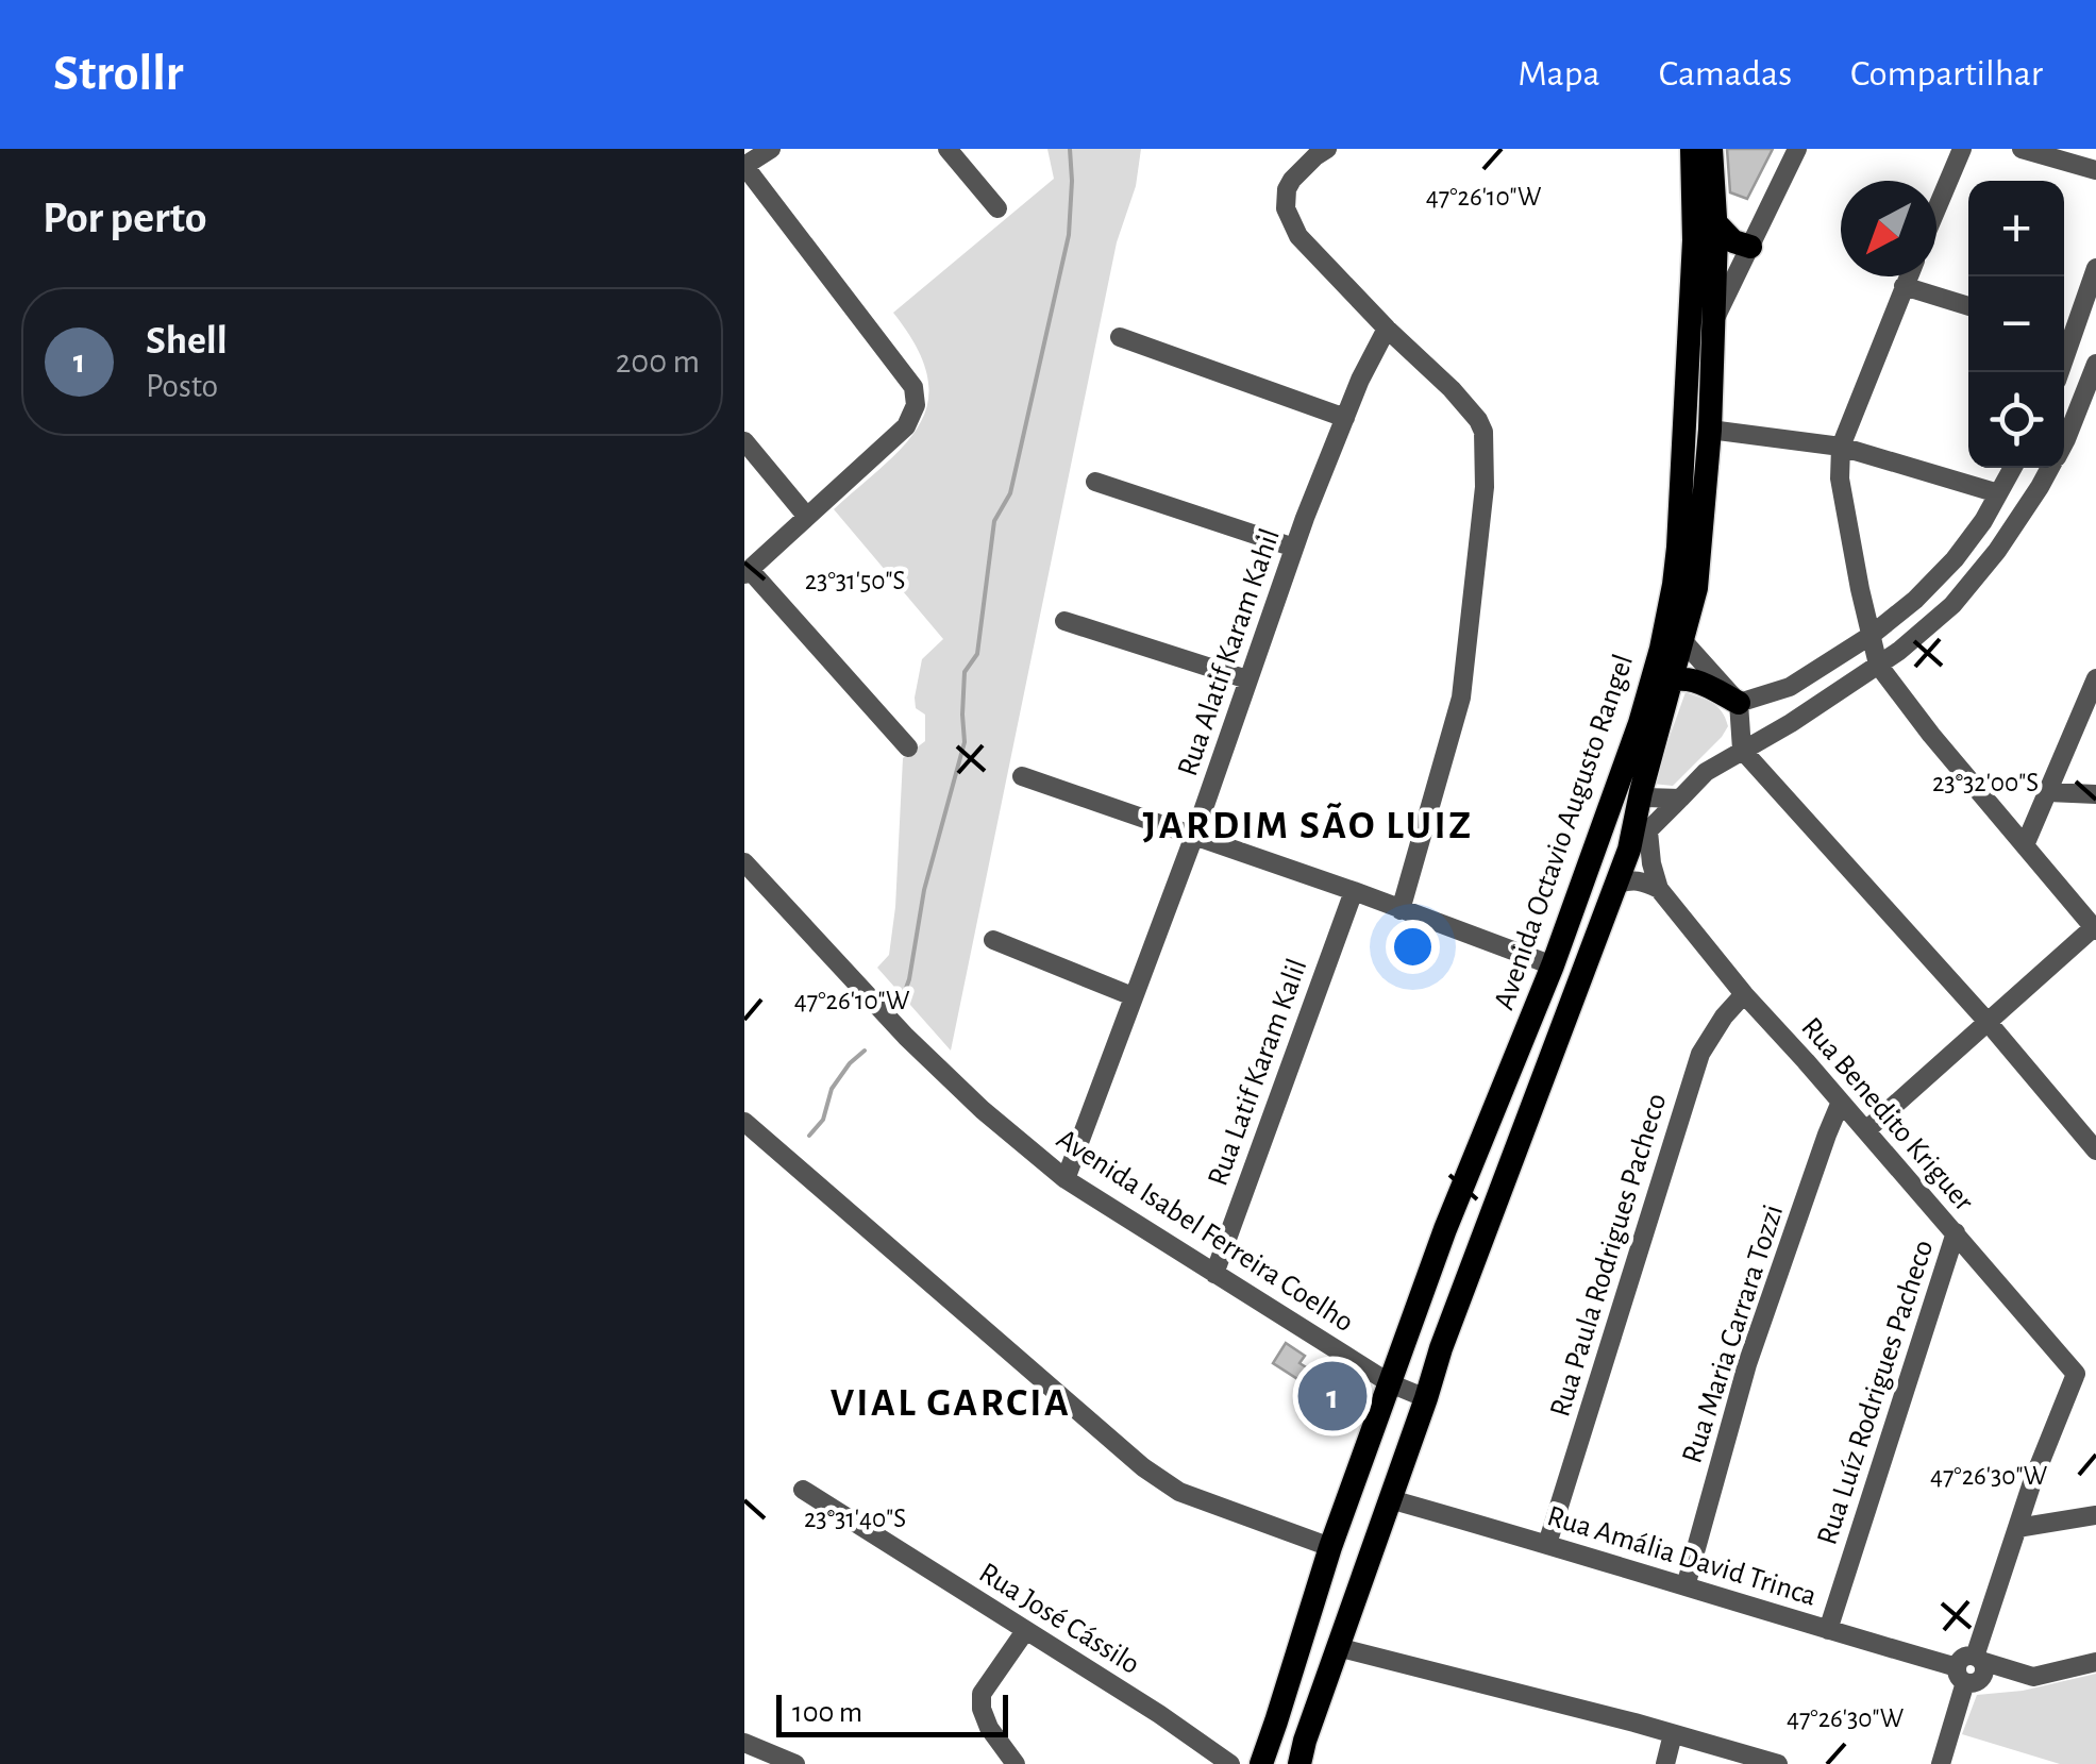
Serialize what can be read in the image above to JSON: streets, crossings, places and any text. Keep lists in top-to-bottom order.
{
  "streets": {
    "main road": ["Avenida Octavio Augusto Rangel"],
    "street": [
      "Rua Alatif Karam Kahil",
      "Rua Latif Karam Kalil",
      "Rua Benedito Kriguer",
      "Avenida Isabel Ferreira Coelho",
      "Rua Paula Rodrigues Pacheco",
      "Rua Maria Carrara Tozzi",
      "Rua Luíz Rodrigues Pacheco",
      "Rua Amália David Trinca",
      "Rua José Cássilo"
    ]
  },
  "crossings": [
    ["Rua Alatif Karam Kahil", "Avenida Isabel Ferreira Coelho"],
    ["Avenida Octavio Augusto Rangel", "Avenida Isabel Ferreira Coelho"],
    ["Avenida Octavio Augusto Rangel", "Rua Amália David Trinca"],
    ["Rua Latif Karam Kalil", "Avenida Isabel Ferreira Coelho"],
    ["Rua Benedito Kriguer", "Rua Paula Rodrigues Pacheco"],
    ["Rua Benedito Kriguer", "Rua Maria Carrara Tozzi"],
    ["Rua Benedito Kriguer", "Rua Luíz Rodrigues Pacheco"],
    ["Rua Paula Rodrigues Pacheco", "Rua Amália David Trinca"],
    ["Rua Maria Carrara Tozzi", "Rua Amália David Trinca"],
    ["Rua Luíz Rodrigues Pacheco", "Rua Amália David Trinca"]
  ],
  "districts": ["JARDIM SÃO LUIZ", "VIAL GARCIA"],
  "scale_bar": "100 m",
  "north": "bottom left",
  "page": {
    "header": "Strollr",
    "nav": ["Mapa", "Camadas", "Compartilhar"],
    "heading": "Por perto",
    "map_buttons": ["+", "−"],
    "list": [
      {
        "mark": "1",
        "name": "Shell",
        "note": "Posto",
        "value": "200 m"
      }
    ],
    "pins": "1",
    "scale": "100 m"
  },
  "coordinates": [
    "47°26'10\"W",
    "23°31'50\"S",
    "23°32'00\"S",
    "47°26'30\"W",
    "23°31'40\"S"
  ]
}
